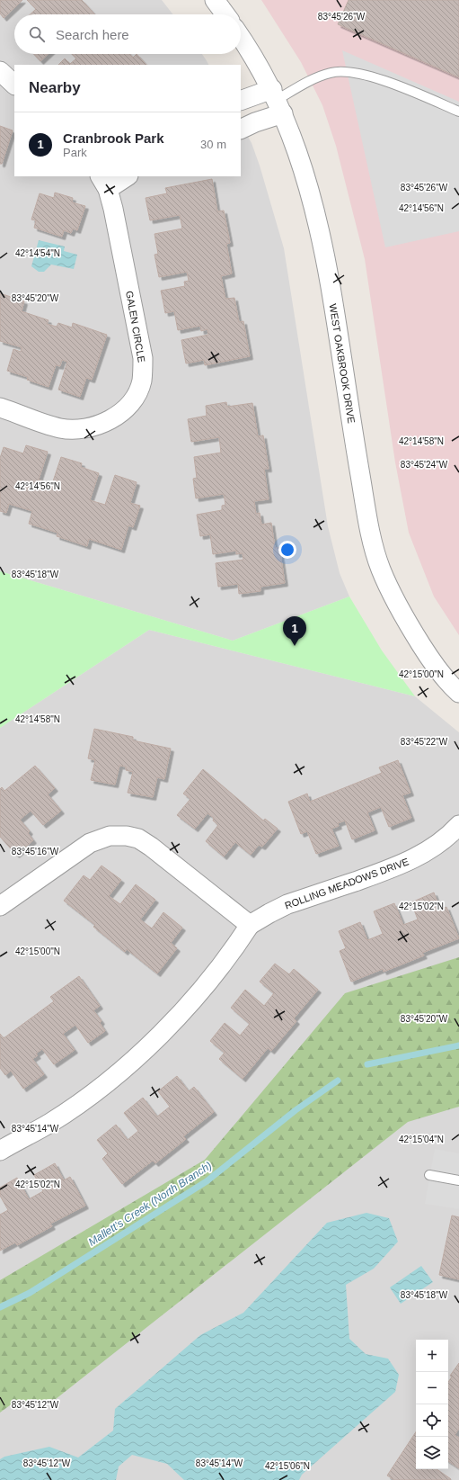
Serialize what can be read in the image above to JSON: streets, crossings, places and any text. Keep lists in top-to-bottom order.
{
  "streets": {
    "street": ["GALEN CIRCLE", "WEST OAKBROOK DRIVE", "ROLLING MEADOWS DRIVE"]
  },
  "water": ["Mallett's Creek (North Branch)"],
  "page": {
    "search": "Search here",
    "heading": "Nearby",
    "list": [
      {
        "mark": "1",
        "name": "Cranbrook Park",
        "note": "Park",
        "value": "30 m"
      }
    ],
    "pins": "1",
    "map_buttons": ["+", "−"]
  },
  "coordinates": [
    "83°45'26\"W",
    "42°14'56\"N",
    "42°14'54\"N",
    "83°45'20\"W",
    "42°14'58\"N",
    "83°45'24\"W",
    "83°45'18\"W",
    "42°15'00\"N",
    "83°45'22\"W",
    "83°45'16\"W",
    "42°15'02\"N",
    "83°45'14\"W",
    "42°15'04\"N",
    "83°45'12\"W",
    "42°15'06\"N"
  ]
}
